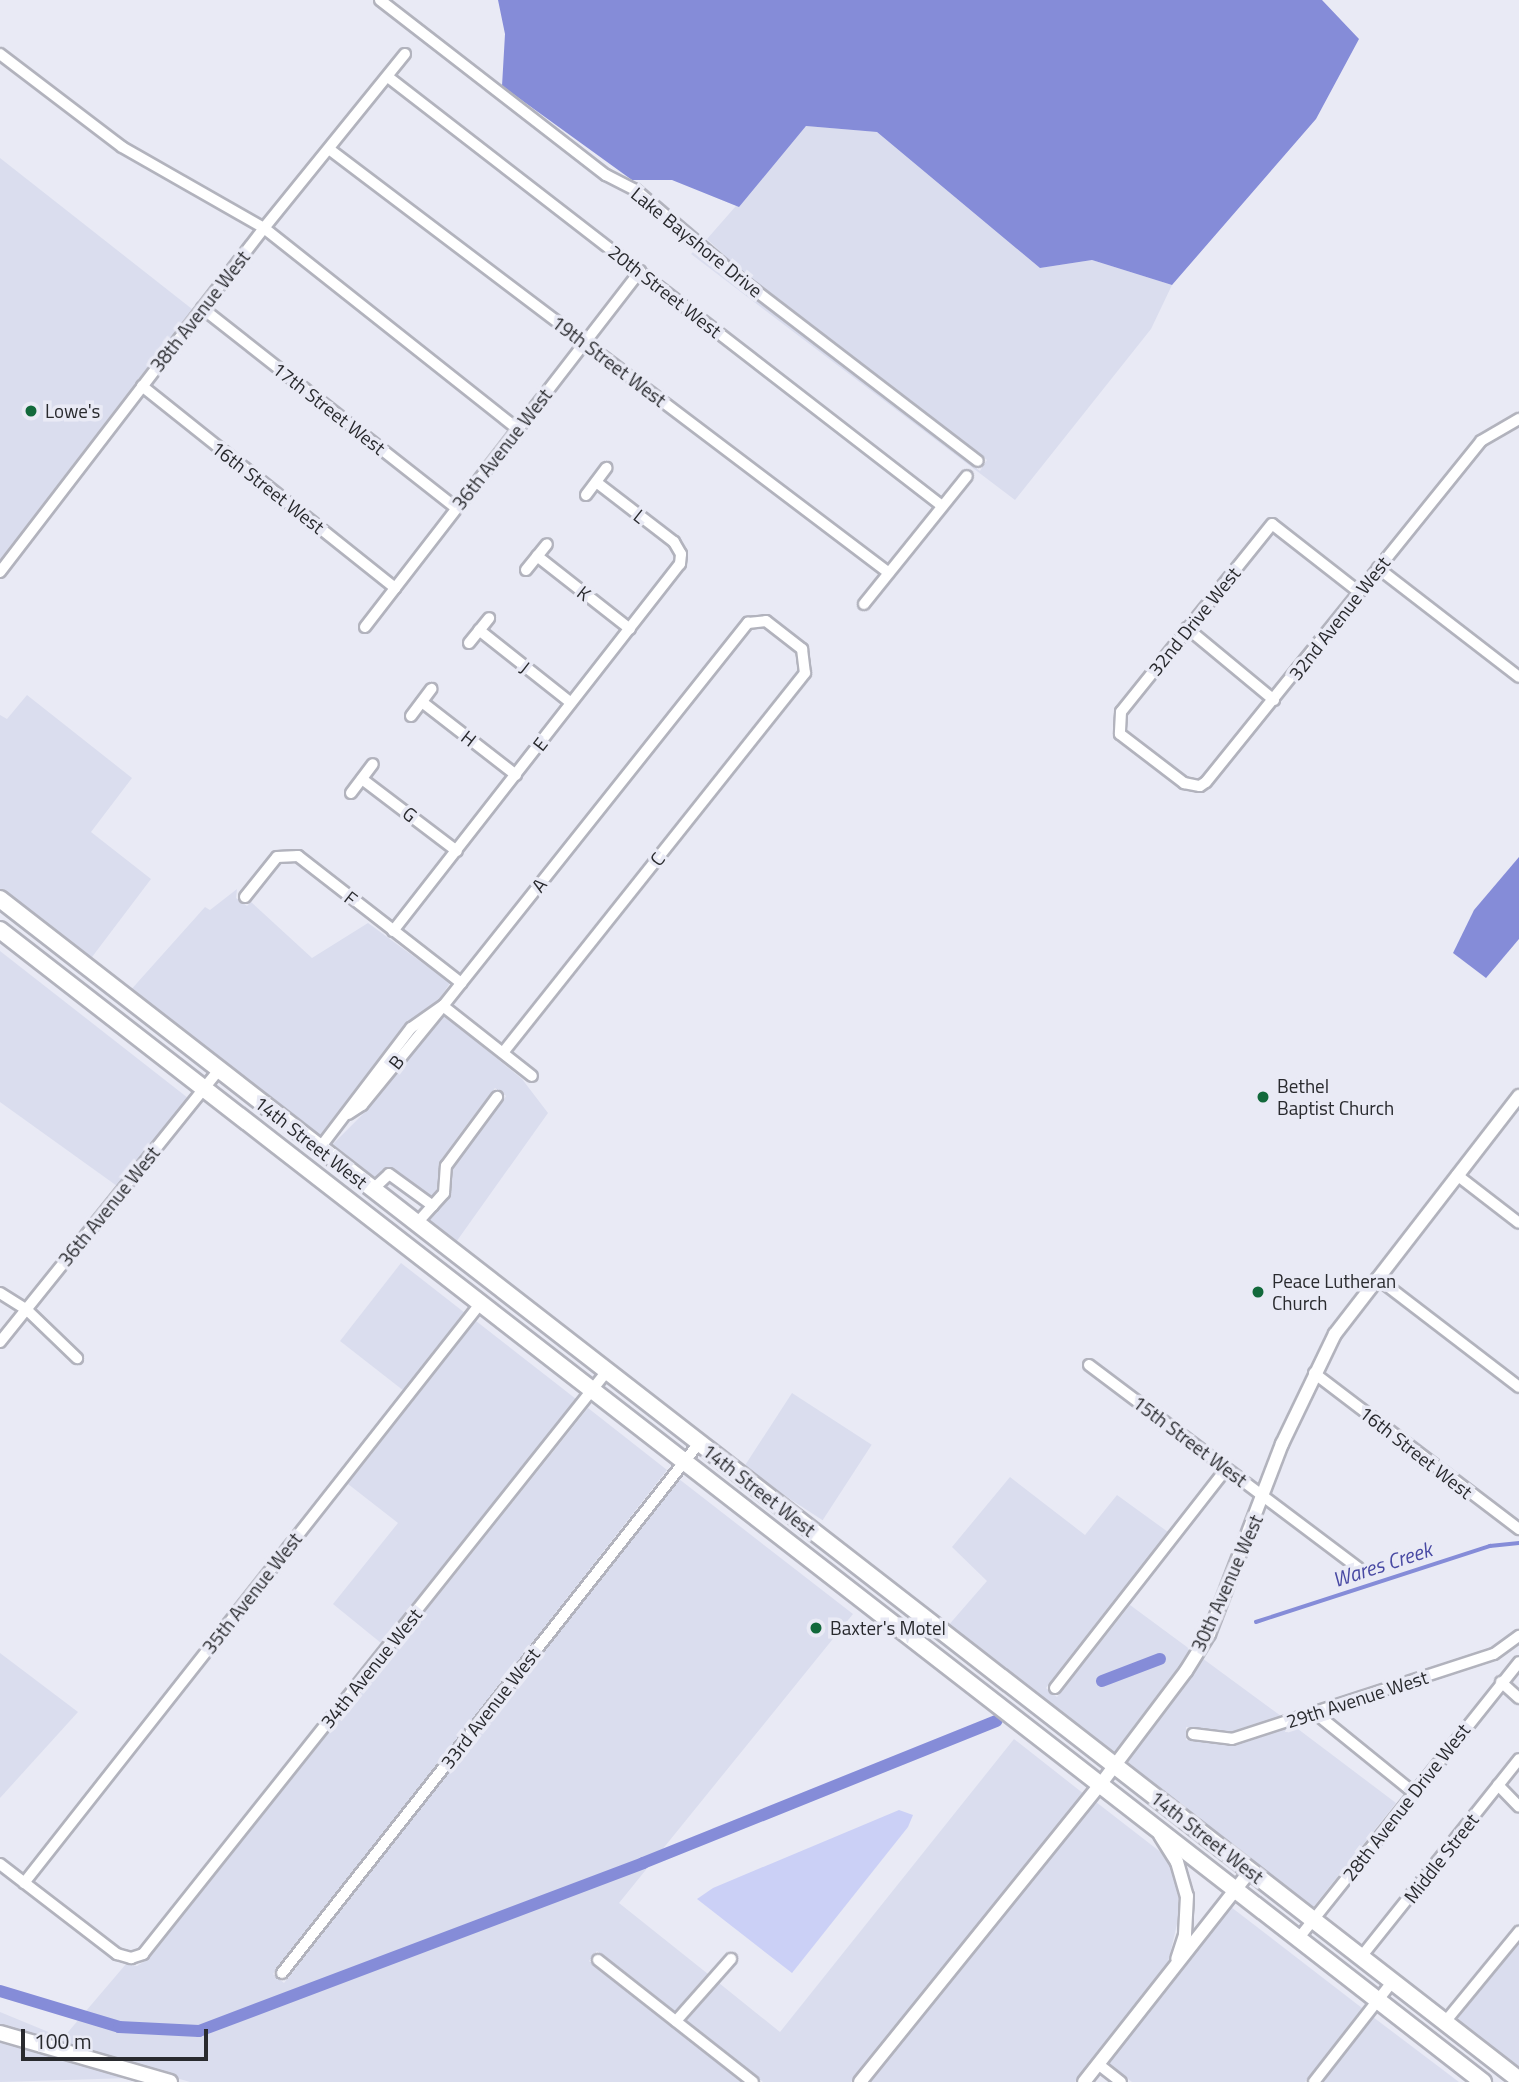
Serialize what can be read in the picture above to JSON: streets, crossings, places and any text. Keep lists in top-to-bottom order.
{
  "streets": {
    "main road": ["14th Street West"],
    "street": [
      "Lake Bayshore Drive",
      "20th Street West",
      "38th Avenue West",
      "19th Street West",
      "17th Street West",
      "36th Avenue West",
      "16th Street West",
      "L",
      "K",
      "32nd Avenue West",
      "32nd Drive West",
      "J",
      "H",
      "E",
      "G",
      "C",
      "A",
      "F",
      "15th Street West",
      "30th Avenue West",
      "35th Avenue West",
      "34th Avenue West",
      "29th Avenue West",
      "33rd Avenue West",
      "28th Avenue Drive West",
      "Middle Street"
    ]
  },
  "crossings": [
    ["20th Street West", "38th Avenue West"],
    ["20th Street West", "36th Avenue West"],
    ["38th Avenue West", "19th Street West"],
    ["38th Avenue West", "17th Street West"],
    ["38th Avenue West", "16th Street West"],
    ["19th Street West", "36th Avenue West"],
    ["17th Street West", "36th Avenue West"],
    ["36th Avenue West", "16th Street West"],
    ["36th Avenue West", "14th Street West"],
    ["16th Street West", "30th Avenue West"],
    ["L", "E"],
    ["K", "E"],
    ["32nd Avenue West", "32nd Drive West"],
    ["J", "E"],
    ["H", "E"],
    ["E", "G"],
    ["E", "F"],
    ["C", "A"],
    ["A", "F"],
    ["A", "14th Street West"],
    ["14th Street West", "30th Avenue West"],
    ["14th Street West", "35th Avenue West"],
    ["14th Street West", "34th Avenue West"],
    ["14th Street West", "33rd Avenue West"],
    ["14th Street West", "28th Avenue Drive West"],
    ["14th Street West", "Middle Street"],
    ["15th Street West", "30th Avenue West"],
    ["35th Avenue West", "34th Avenue West"]
  ],
  "water": ["Wares Creek"],
  "places": [
    "Lowe's",
    "Bethel Baptist Church",
    "Peace Lutheran Church",
    "Baxter's Motel"
  ],
  "scale_bar": "100 m"
}
